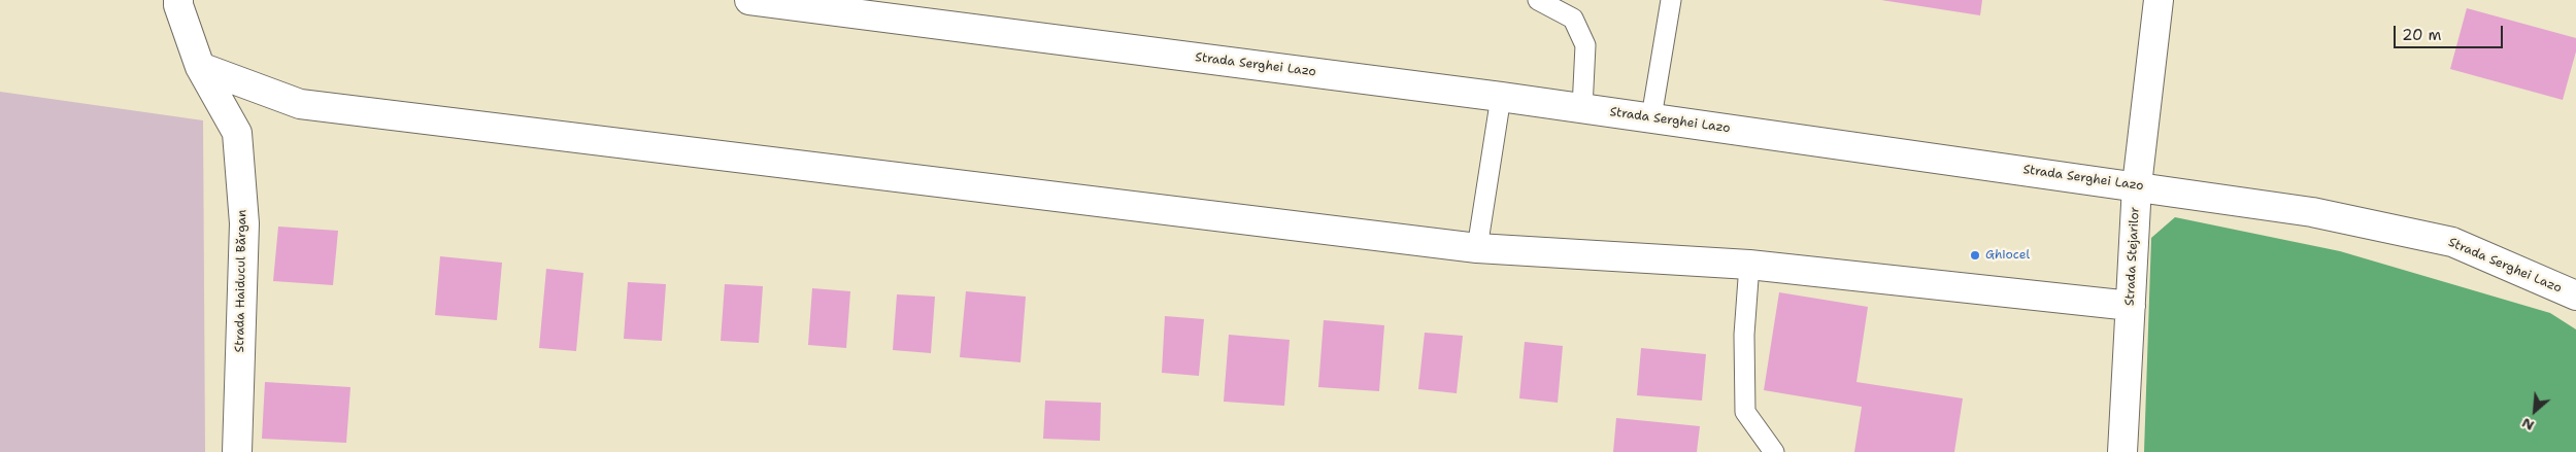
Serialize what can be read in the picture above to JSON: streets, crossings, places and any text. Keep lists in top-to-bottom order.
{
  "streets": {
    "street": ["Strada Serghei Lazo", "Strada Stejarilor", "Strada Haiducul Bărgan"]
  },
  "crossings": [
    ["Strada Serghei Lazo", "Strada Stejarilor"]
  ],
  "places": ["Ghiocel"],
  "scale_bar": "20 m",
  "north": "bottom left"
}
